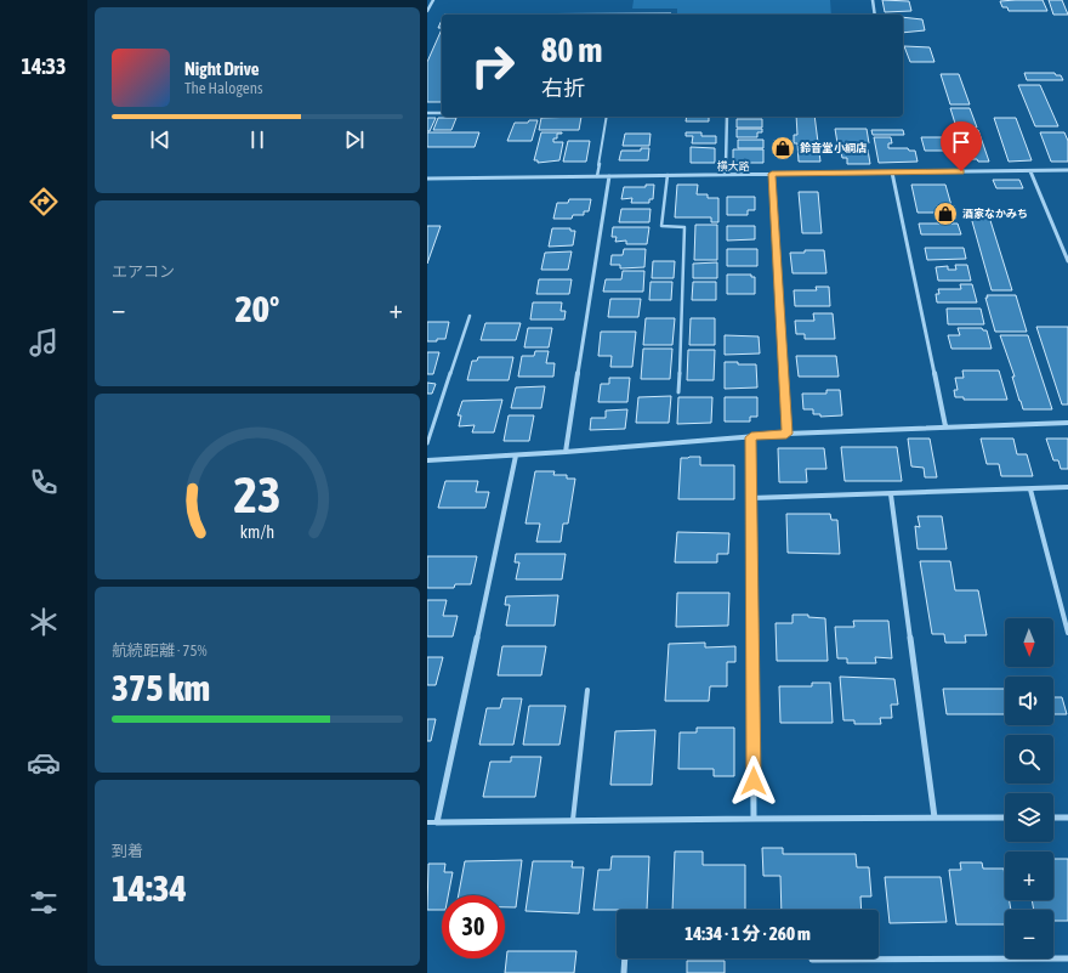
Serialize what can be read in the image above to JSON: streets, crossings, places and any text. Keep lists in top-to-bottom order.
{
  "streets": {
    "street": ["横大路"]
  },
  "places": {
    "shop": ["鈴音堂 小綱店", "酒家なかみち"]
  },
  "north": "bottom",
  "page": {
    "tabs": "14:33",
    "turn": ["80 m", "右折"],
    "song": ["Night Drive", "The Halogens"],
    "tile": [
      "エアコン",
      ["航続距離 · 75%", "375 km"],
      ["到着", "14:34"]
    ],
    "heat": ["−", "20°", "+"],
    "map_buttons": ["+", "−"],
    "limit": "30",
    "trip": "14:34 · 1 分 · 260 m",
    "gauge": ["23", "km/h"]
  }
}
